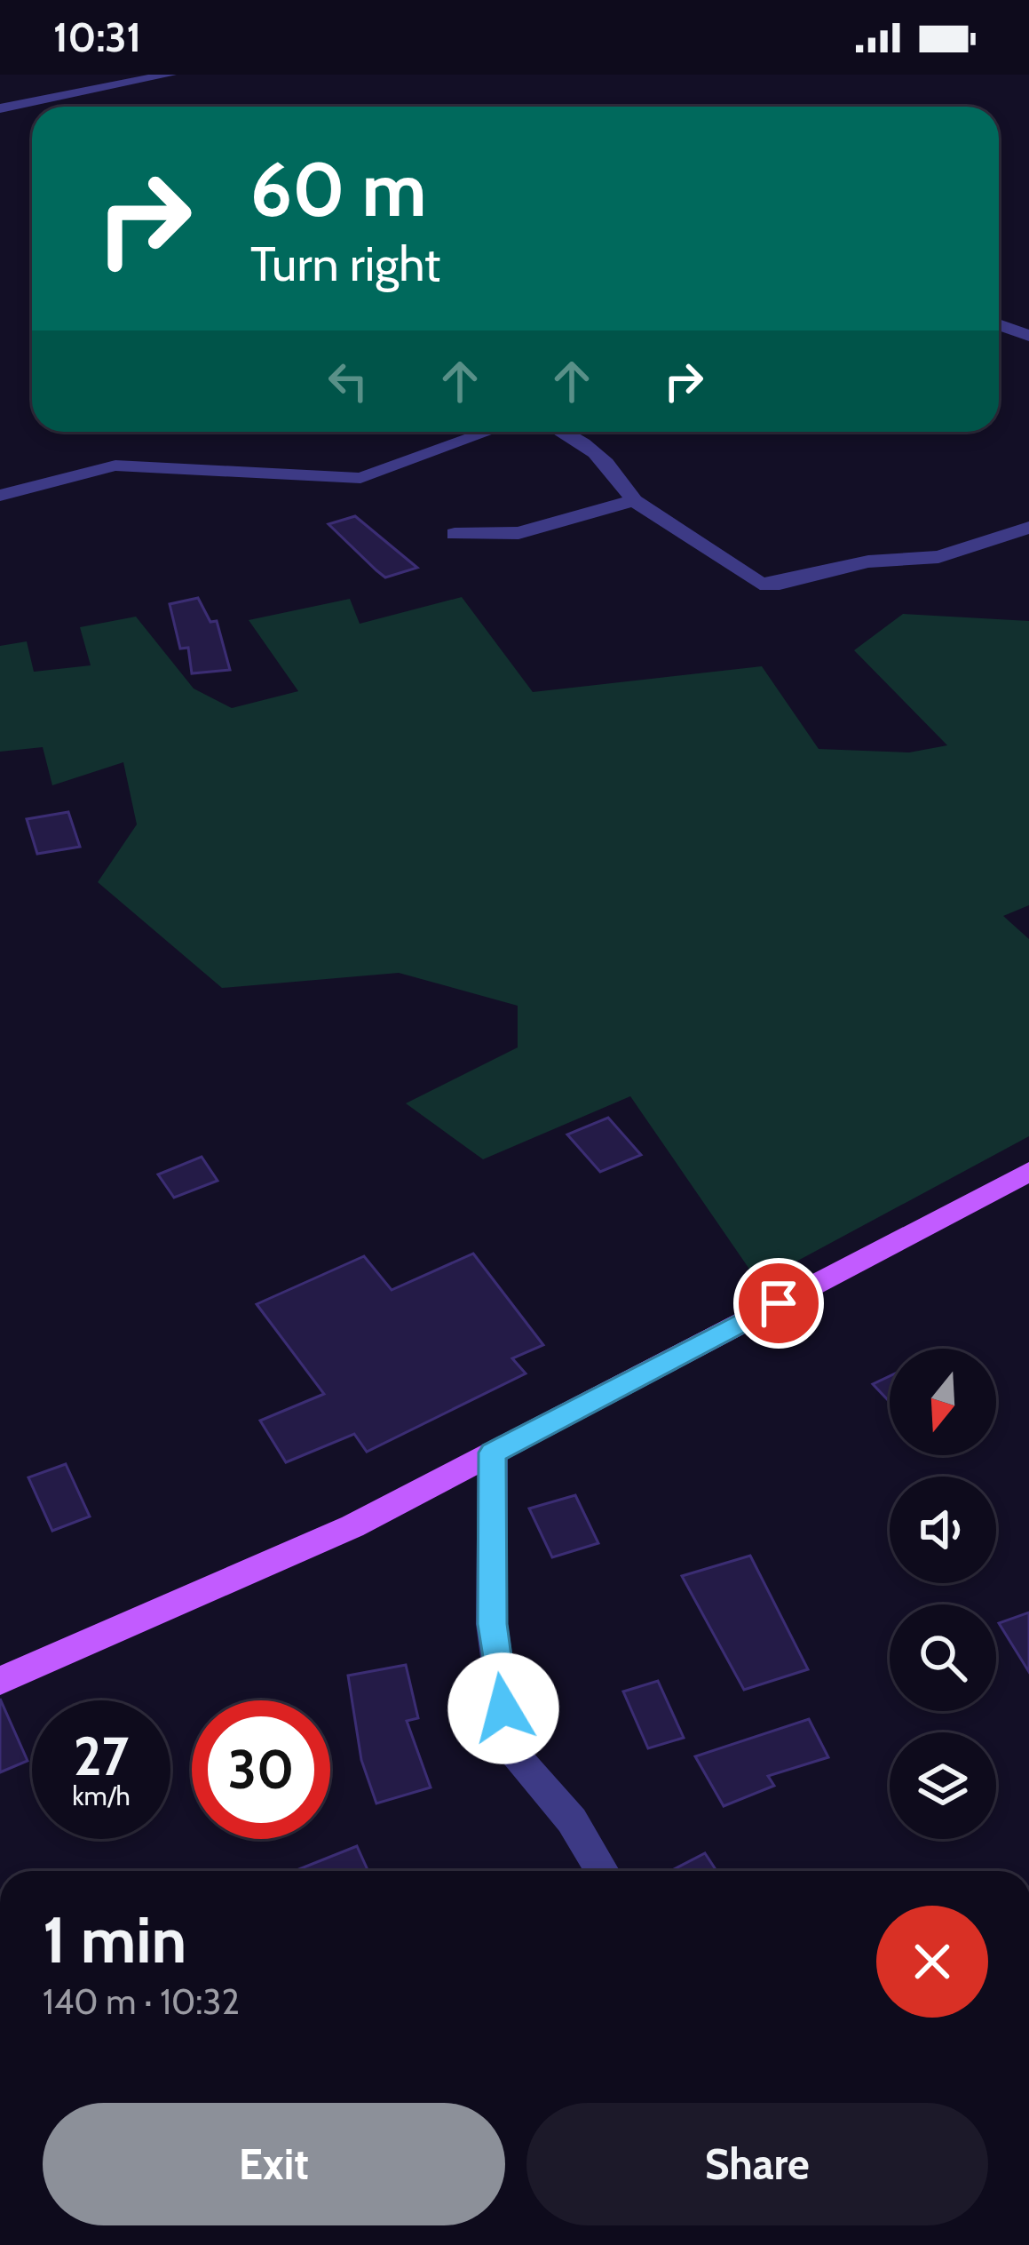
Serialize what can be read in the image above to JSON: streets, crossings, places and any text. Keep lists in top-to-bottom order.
{
  "north": "bottom",
  "page": {
    "status": "10:31",
    "turn": ["60 m", "Turn right"],
    "speed": "27 km/h",
    "limit": "30",
    "heading": ["1 min", "140 m · 10:32"],
    "buttons": ["Exit", "Share"]
  }
}
